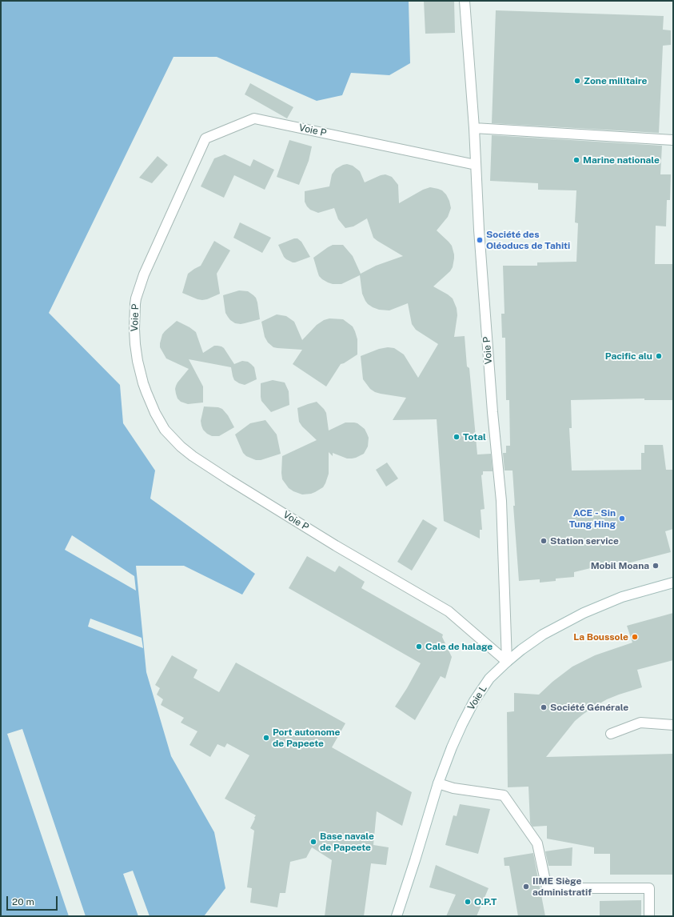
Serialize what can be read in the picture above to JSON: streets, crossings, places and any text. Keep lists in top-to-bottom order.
{
  "streets": {
    "street": ["Voie P", "Voie L"]
  },
  "crossings": [
    ["Voie P", "Voie L"]
  ],
  "places": [
    "Zone militaire",
    "Marine nationale",
    "Société des Oléoducs de Tahiti",
    "Pacific alu",
    "Total",
    "ACE - Sin Tung Hing",
    "Station service",
    "Mobil Moana",
    "La Boussole",
    "Cale de halage",
    "Société Générale",
    "Port autonome de Papeete",
    "Base navale de Papeete",
    "IIME Siège administratif",
    "O.P.T"
  ],
  "scale_bar": "20 m"
}
